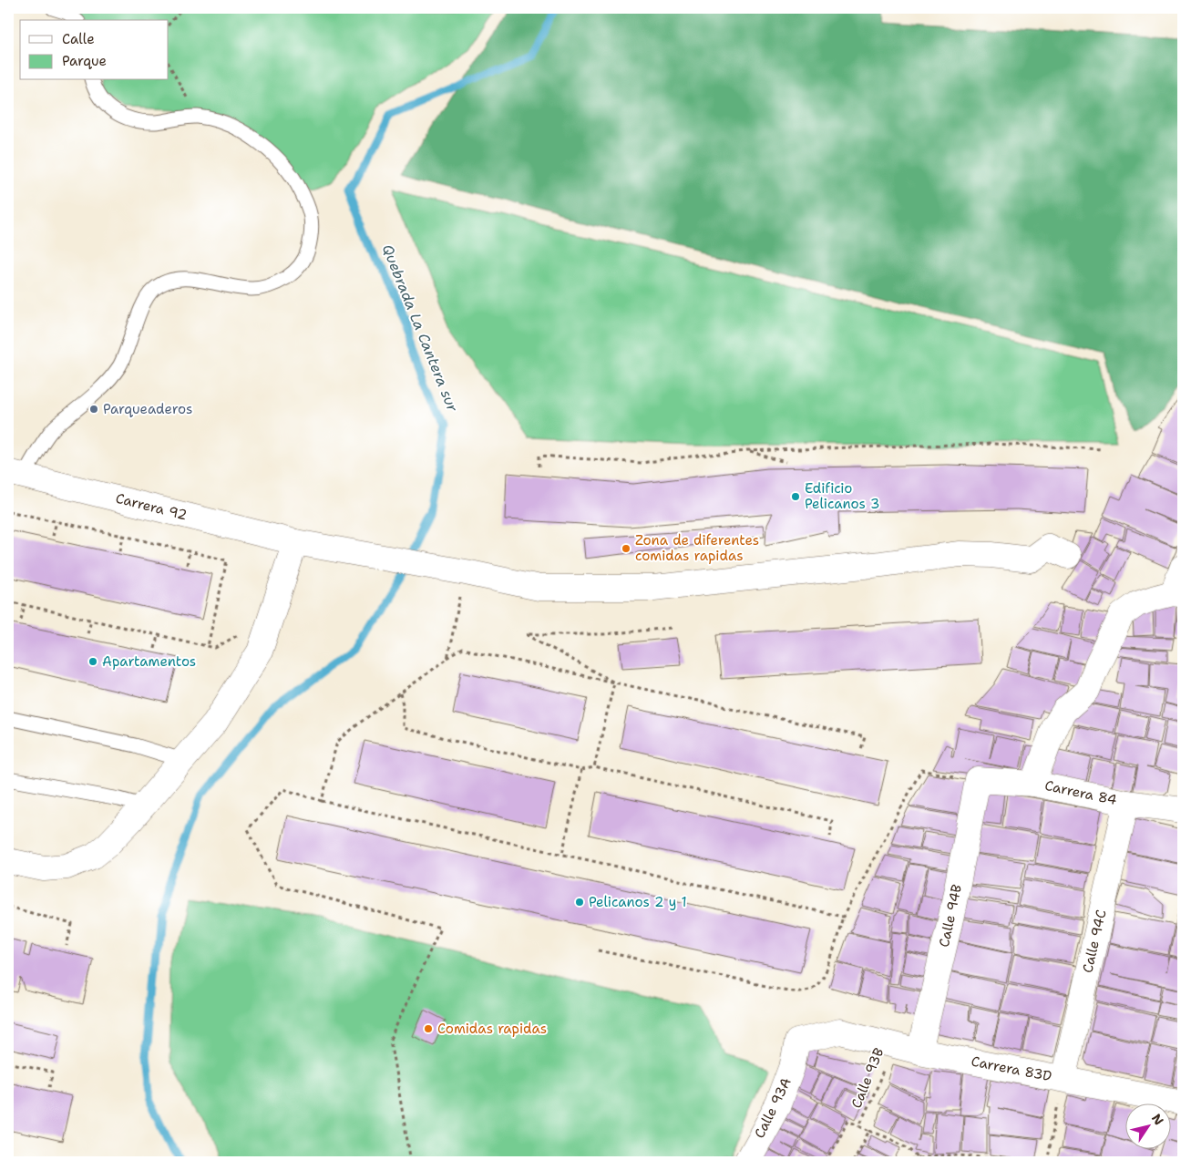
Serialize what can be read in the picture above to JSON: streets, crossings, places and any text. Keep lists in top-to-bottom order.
{
  "streets": {
    "street": [
      "Carrera 92",
      "Carrera 84",
      "Calle 94B",
      "Calle 94C",
      "Carrera 83D",
      "Calle 93A"
    ],
    "path": ["Calle 93B"]
  },
  "crossings": [
    ["Carrera 84", "Calle 94B"],
    ["Carrera 84", "Calle 94C"],
    ["Calle 94B", "Carrera 83D"],
    ["Calle 94C", "Carrera 83D"],
    ["Carrera 83D", "Calle 93B"],
    ["Carrera 83D", "Calle 93A"]
  ],
  "water": ["Quebrada La Cantera sur"],
  "places": [
    "Parqueaderos",
    "Edificio Pelicanos 3",
    "Zona de diferentes comidas rapidas",
    "Apartamentos",
    "Pelicanos 2 y 1",
    "Comidas rapidas"
  ],
  "legend": ["Calle", "Parque"],
  "north": "top right"
}
